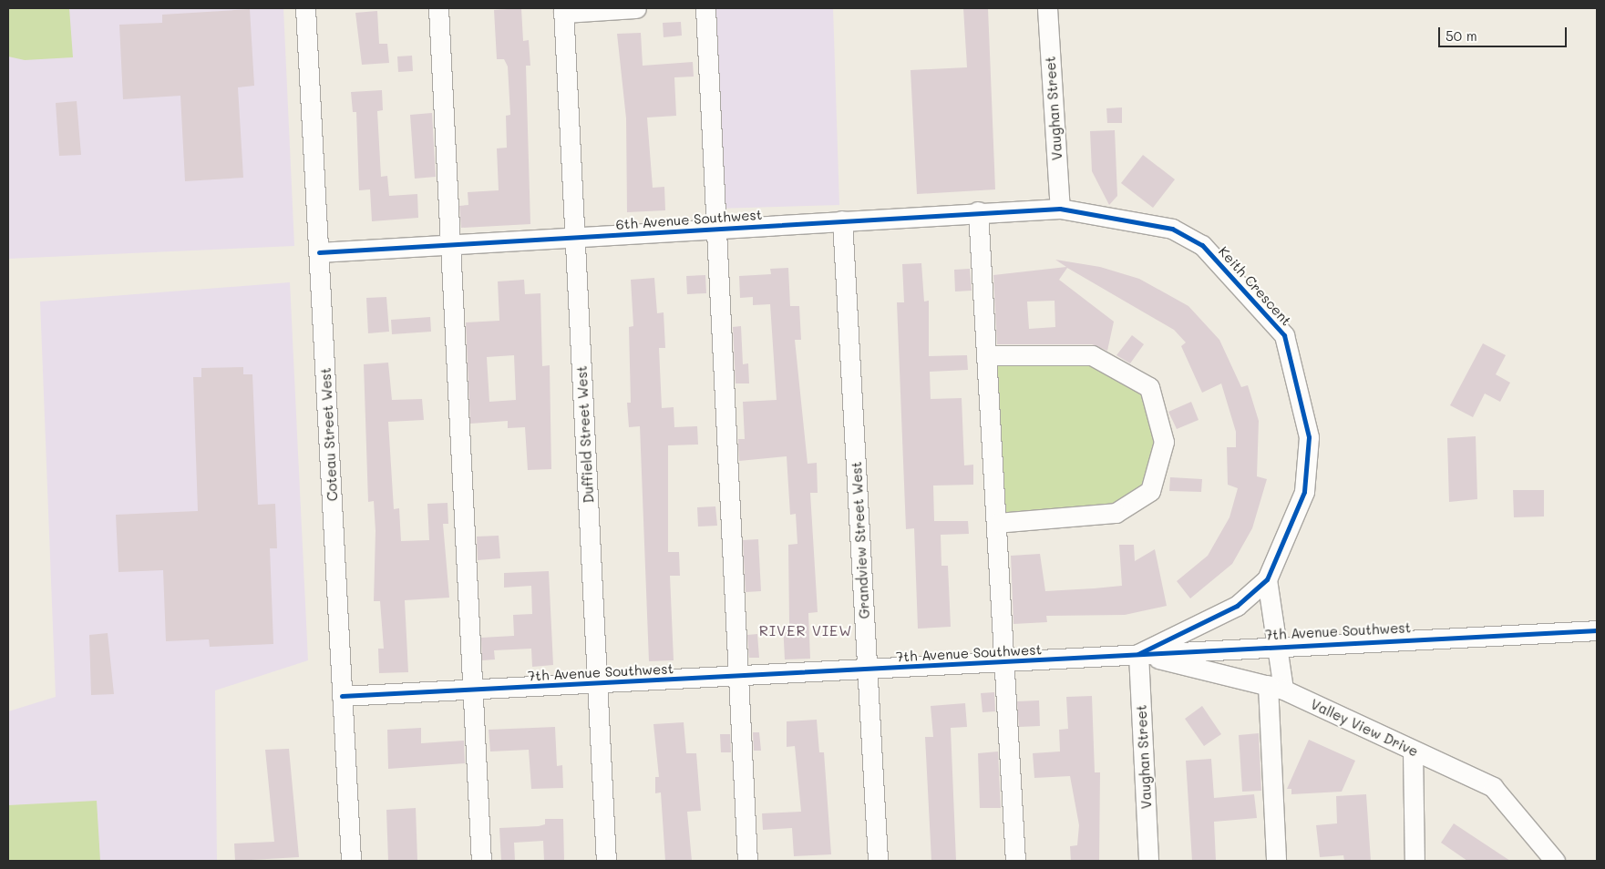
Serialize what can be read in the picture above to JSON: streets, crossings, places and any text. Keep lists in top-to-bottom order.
{
  "streets": {
    "street": [
      "Vaughan Street",
      "6th Avenue Southwest",
      "Keith Crescent",
      "Coteau Street West",
      "Duffield Street West",
      "Grandview Street West",
      "7th Avenue Southwest",
      "Valley View Drive"
    ]
  },
  "crossings": [
    ["Vaughan Street", "6th Avenue Southwest"],
    ["Vaughan Street", "Keith Crescent"],
    ["Vaughan Street", "7th Avenue Southwest"],
    ["Vaughan Street", "Valley View Drive"],
    ["6th Avenue Southwest", "Keith Crescent"],
    ["6th Avenue Southwest", "Coteau Street West"],
    ["6th Avenue Southwest", "Duffield Street West"],
    ["6th Avenue Southwest", "Grandview Street West"],
    ["Keith Crescent", "7th Avenue Southwest"],
    ["Keith Crescent", "Valley View Drive"],
    ["Coteau Street West", "7th Avenue Southwest"],
    ["Duffield Street West", "7th Avenue Southwest"],
    ["Grandview Street West", "7th Avenue Southwest"],
    ["7th Avenue Southwest", "Valley View Drive"]
  ],
  "districts": ["RIVER VIEW"],
  "scale_bar": "50 m"
}
